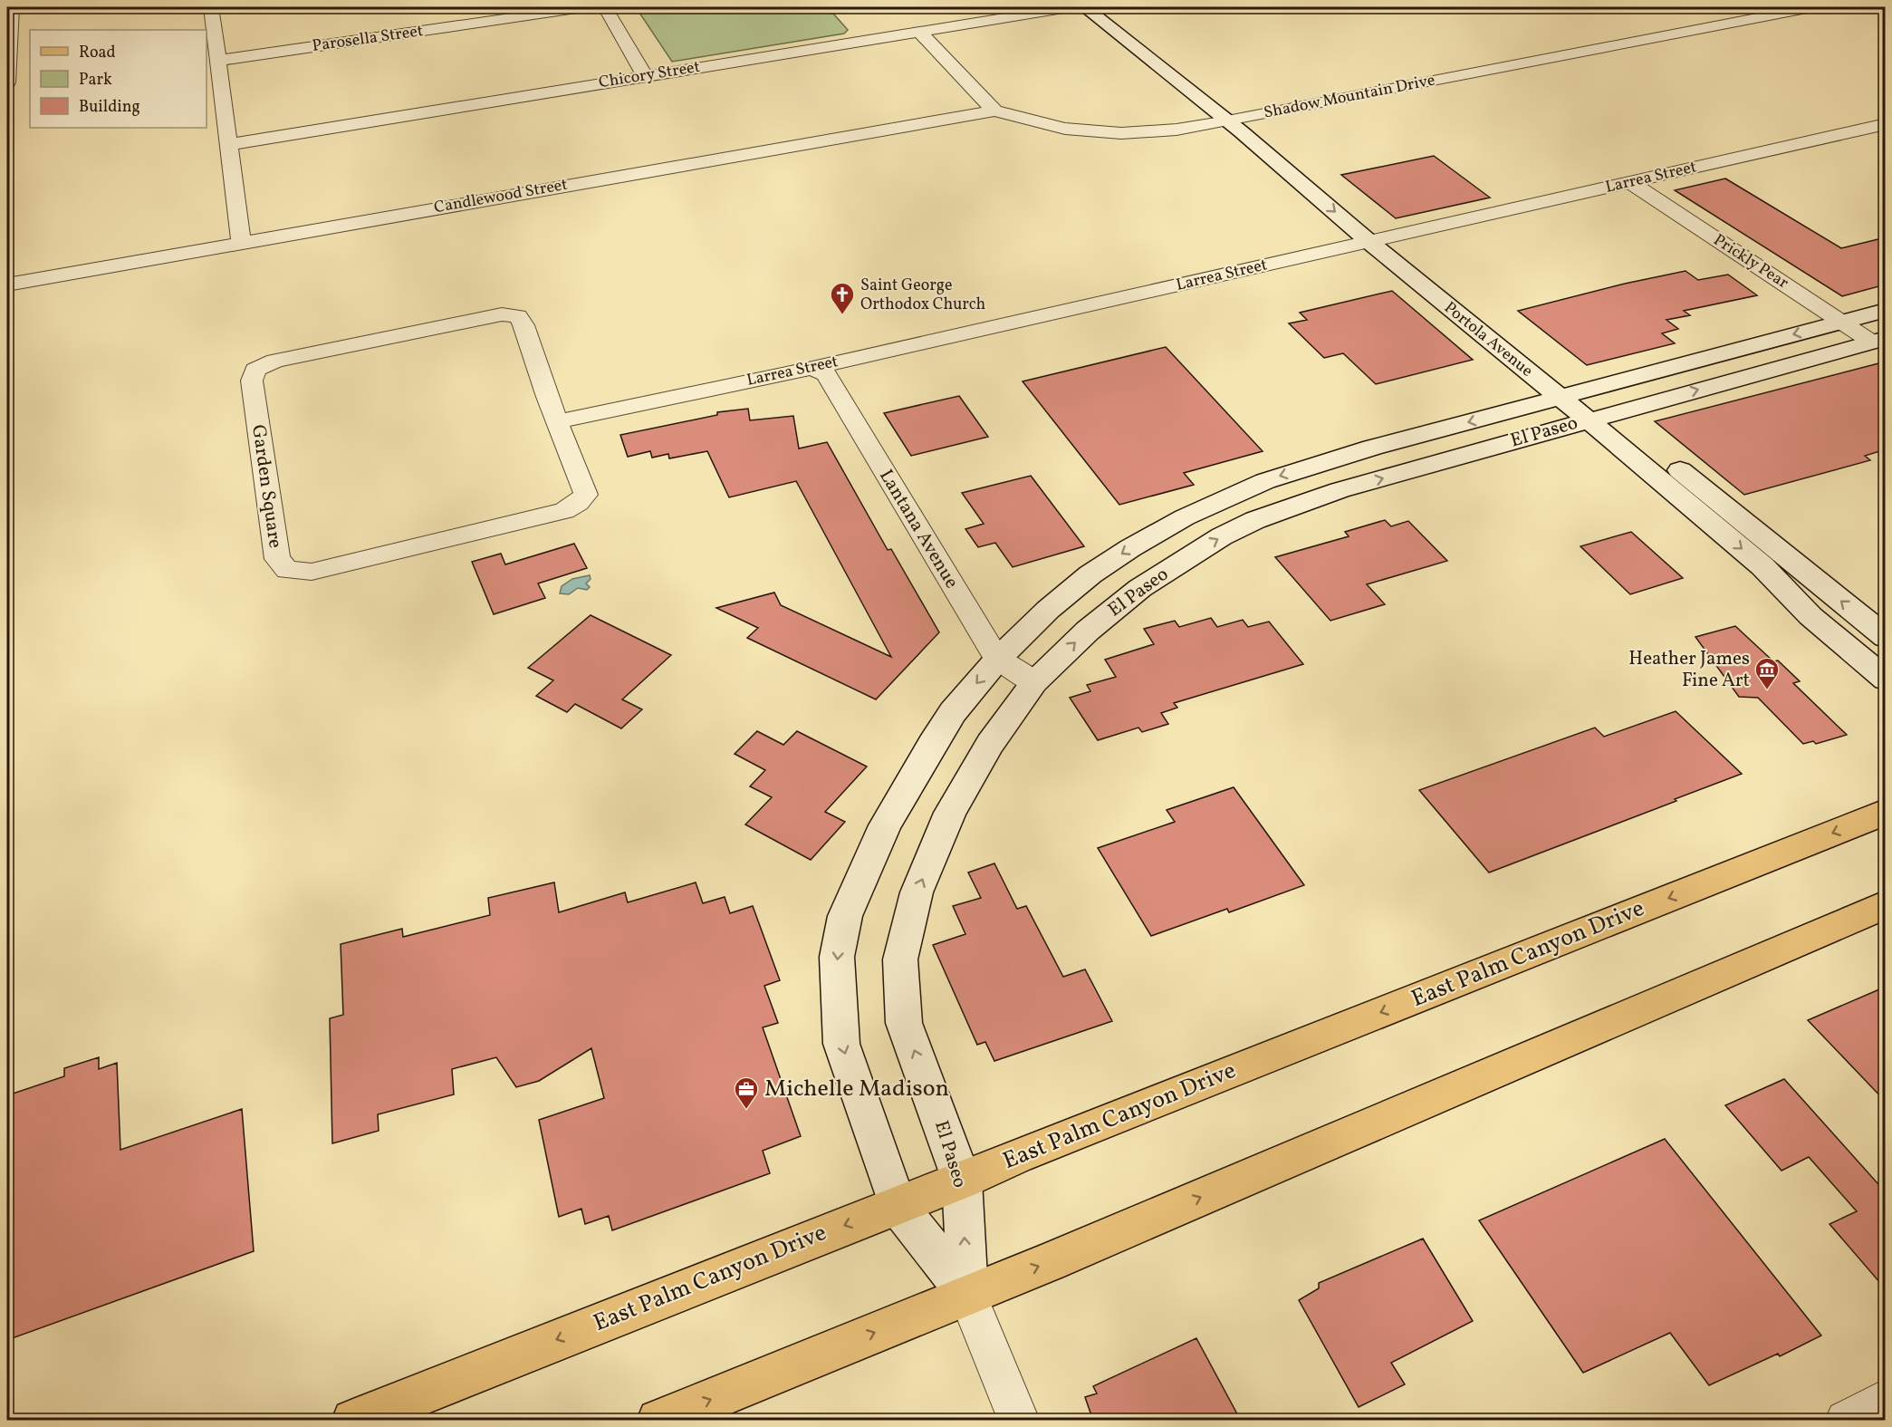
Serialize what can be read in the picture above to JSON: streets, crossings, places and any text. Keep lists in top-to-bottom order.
{
  "streets": {
    "main road": ["East Palm Canyon Drive"],
    "street": [
      "Parosella Street",
      "Chicory Street",
      "Shadow Mountain Drive",
      "Larrea Street",
      "Candlewood Street",
      "Prickly Pear",
      "Portola Avenue",
      "El Paseo",
      "Garden Square",
      "Lantana Avenue"
    ]
  },
  "crossings": [
    ["Shadow Mountain Drive", "Candlewood Street"],
    ["Shadow Mountain Drive", "Portola Avenue"],
    ["Larrea Street", "Prickly Pear"],
    ["Larrea Street", "Portola Avenue"],
    ["Larrea Street", "Garden Square"],
    ["Larrea Street", "Lantana Avenue"],
    ["Prickly Pear", "El Paseo"],
    ["Portola Avenue", "El Paseo"],
    ["El Paseo", "Lantana Avenue"],
    ["El Paseo", "East Palm Canyon Drive"]
  ],
  "places": {
    "church": ["Saint George Orthodox Church"],
    "museum": ["Heather James Fine Art"],
    "office": ["Michelle Madison"]
  },
  "legend": ["Road", "Park", "Building"]
}
